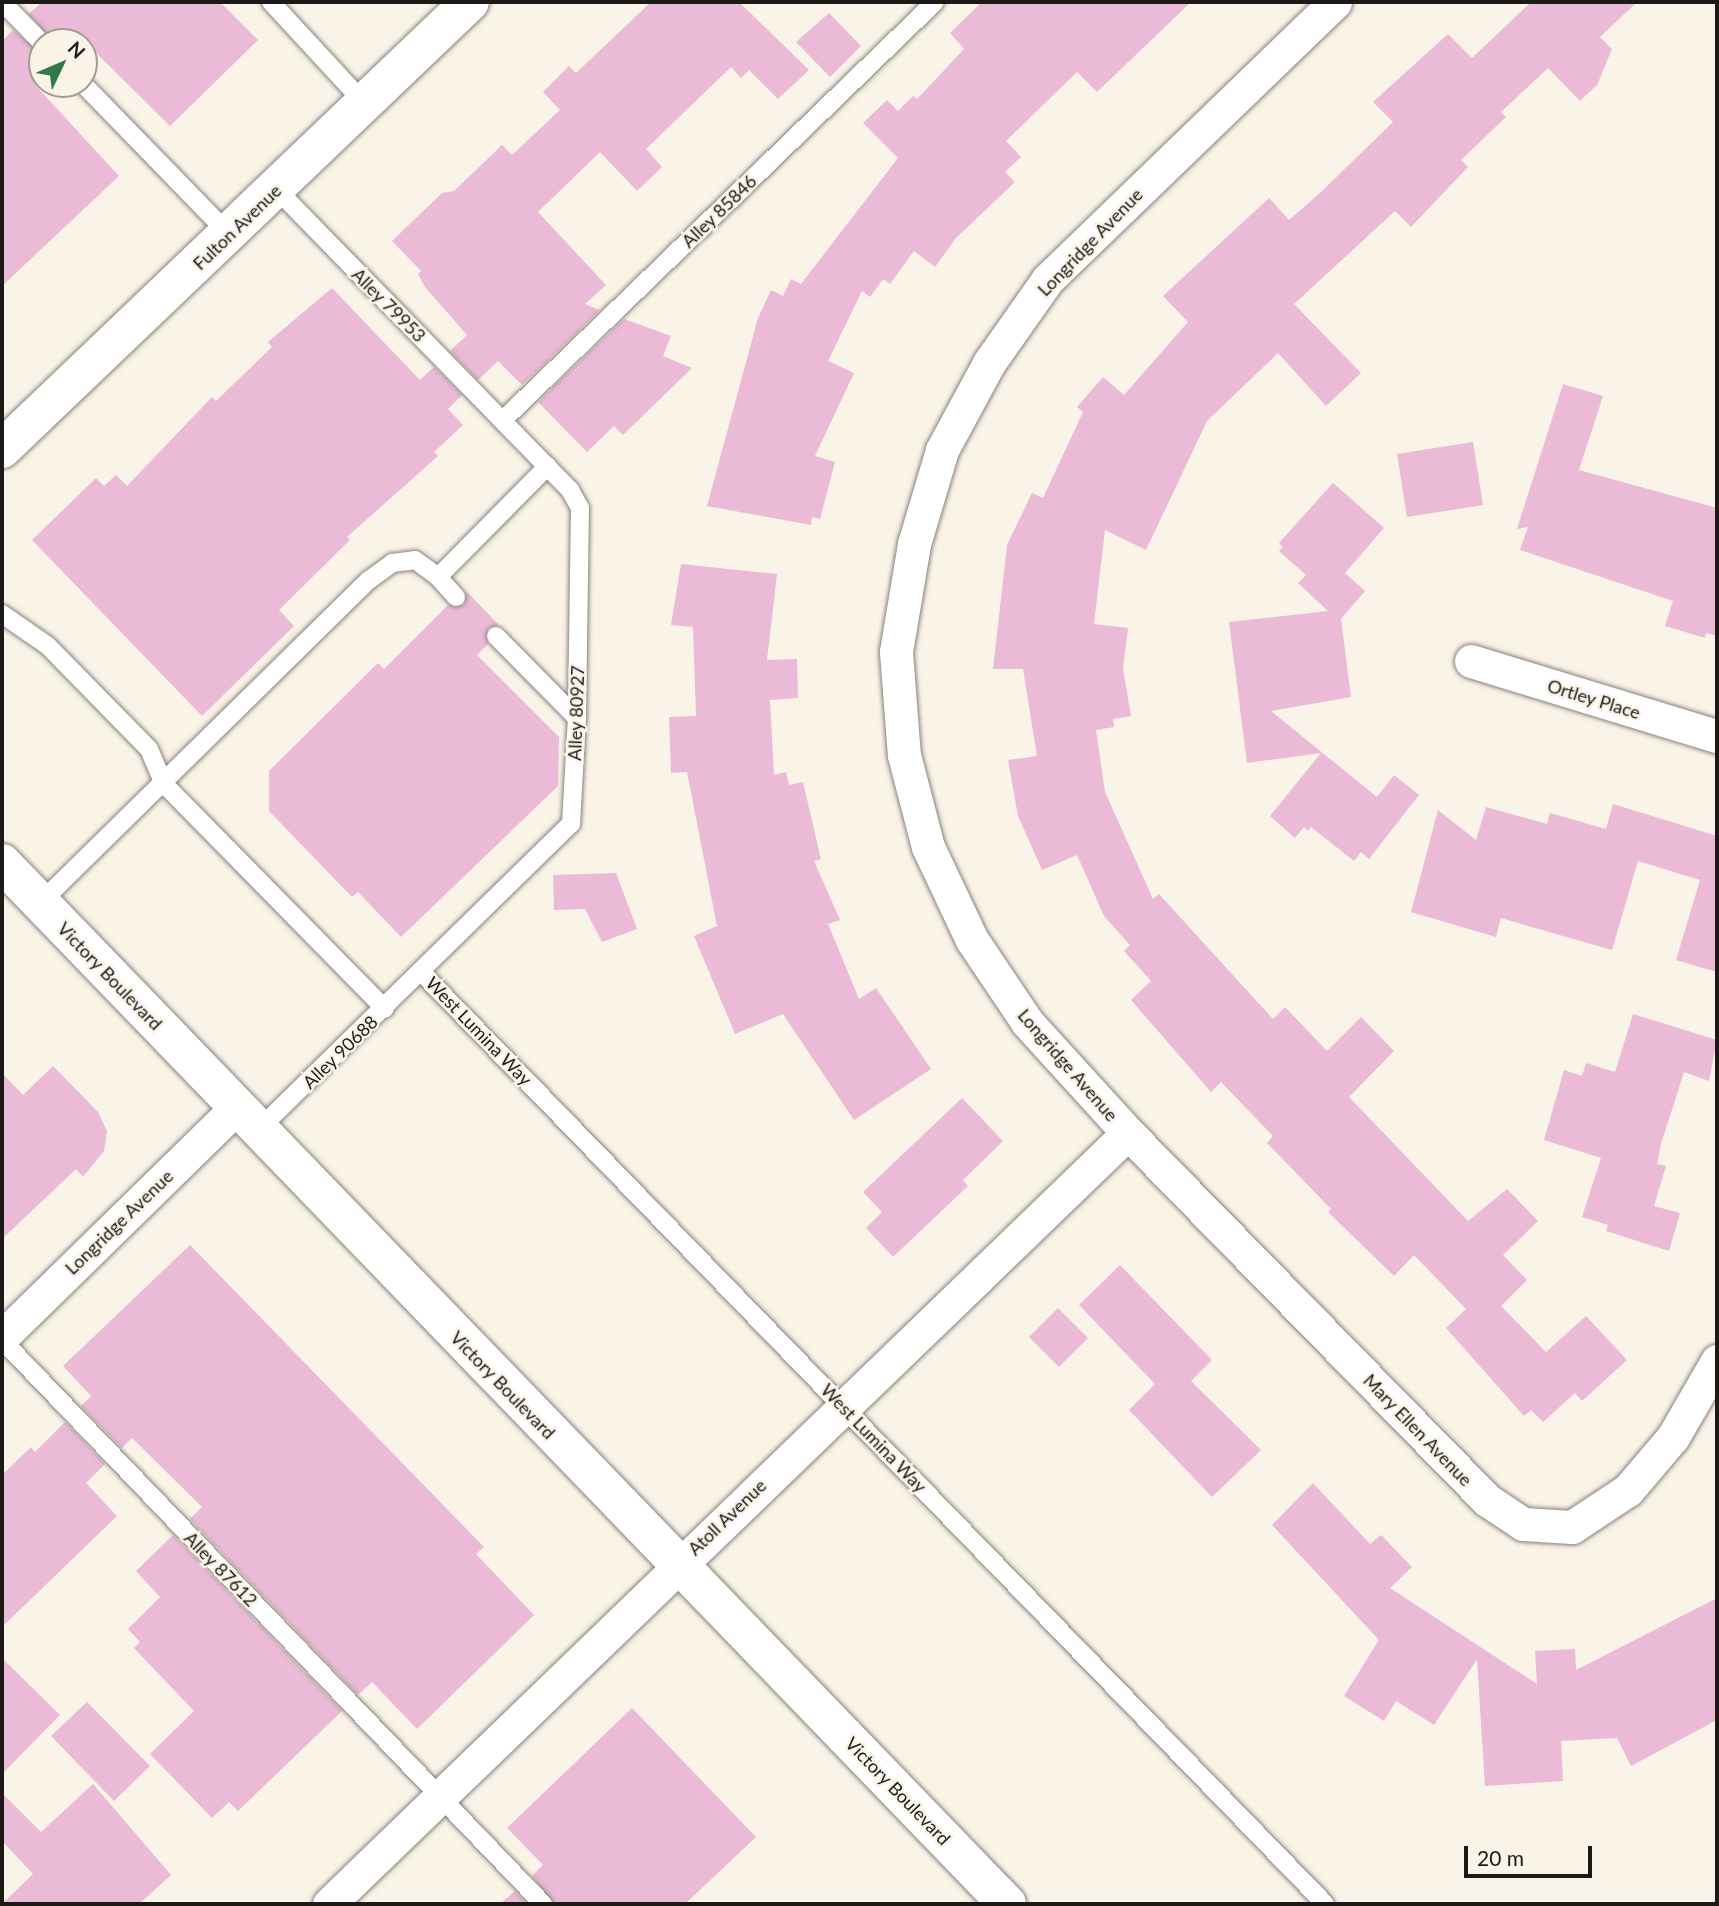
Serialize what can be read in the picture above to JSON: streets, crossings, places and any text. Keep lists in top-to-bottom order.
{
  "streets": {
    "main road": ["Fulton Avenue", "Victory Boulevard"],
    "street": [
      "Longridge Avenue",
      "Ortley Place",
      "Mary Ellen Avenue",
      "Atoll Avenue"
    ],
    "lane": [
      "Alley 85846",
      "Alley 79953",
      "Alley 80927",
      "West Lumina Way",
      "Alley 90688",
      "Alley 87612"
    ]
  },
  "crossings": [
    ["Alley 85846", "Alley 79953"],
    ["Alley 85846", "Alley 80927"],
    ["Fulton Avenue", "Alley 79953"],
    ["Longridge Avenue", "Victory Boulevard"],
    ["Longridge Avenue", "Alley 90688"],
    ["Longridge Avenue", "Mary Ellen Avenue"],
    ["Longridge Avenue", "Atoll Avenue"],
    ["Longridge Avenue", "Alley 87612"],
    ["Alley 79953", "Alley 80927"],
    ["Alley 80927", "West Lumina Way"],
    ["Alley 80927", "Alley 90688"],
    ["Victory Boulevard", "Alley 90688"],
    ["Victory Boulevard", "Atoll Avenue"],
    ["West Lumina Way", "Alley 90688"],
    ["West Lumina Way", "Atoll Avenue"],
    ["Mary Ellen Avenue", "Atoll Avenue"],
    ["Atoll Avenue", "Alley 87612"]
  ],
  "scale_bar": "20 m",
  "north": "top right"
}
